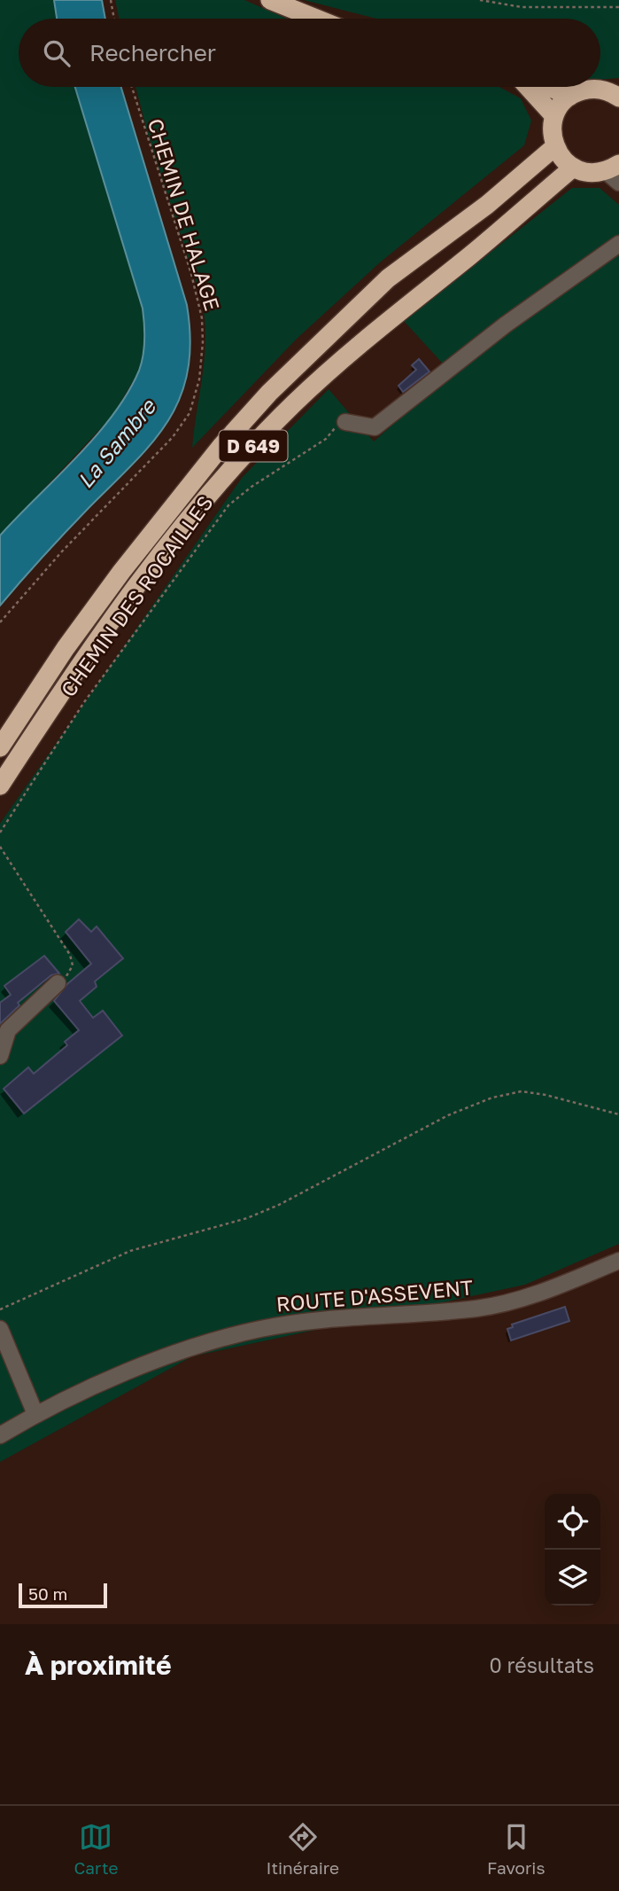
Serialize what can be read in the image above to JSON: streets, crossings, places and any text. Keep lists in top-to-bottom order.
{
  "streets": {
    "highway": ["D 649"],
    "street": ["ROUTE D'ASSEVENT"],
    "path": ["CHEMIN DE HALAGE", "CHEMIN DES ROCAILLES"]
  },
  "water": ["La Sambre"],
  "scale_bar": "50 m",
  "page": {
    "search": "Rechercher",
    "scale": "50 m",
    "heading": ["À proximité", "0 résultats"],
    "nav": ["Carte", "Itinéraire", "Favoris"]
  }
}
